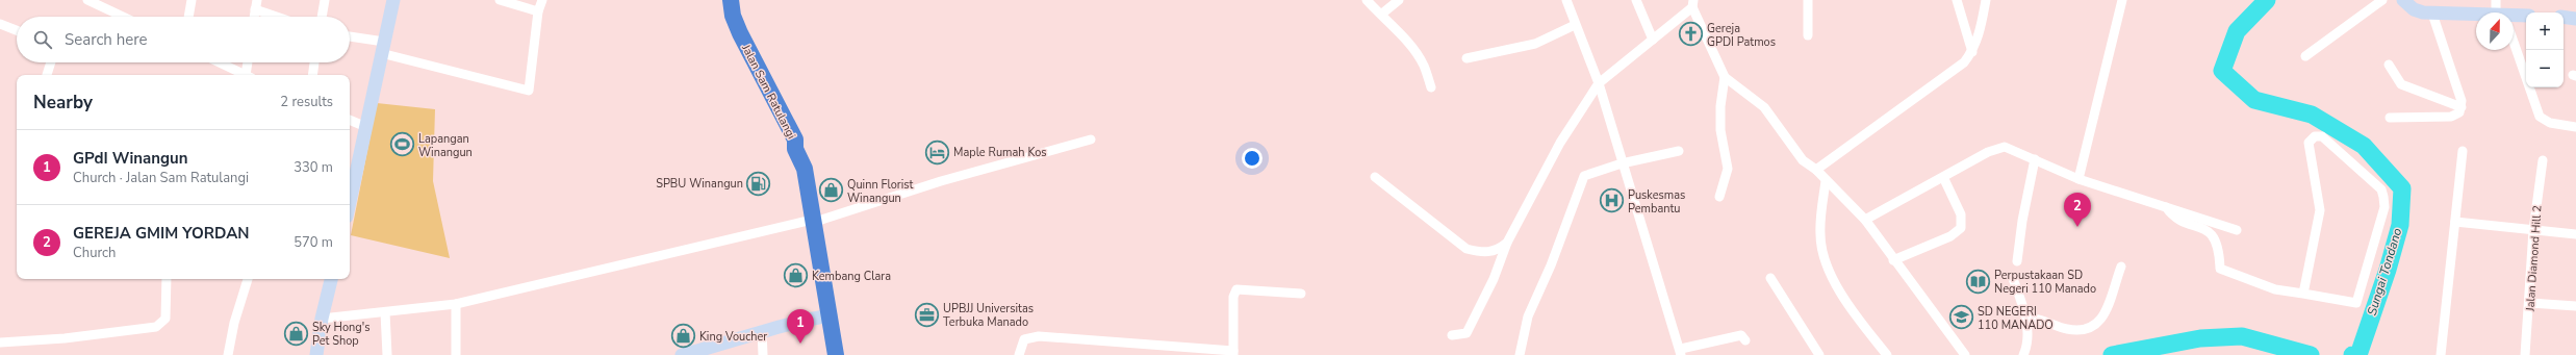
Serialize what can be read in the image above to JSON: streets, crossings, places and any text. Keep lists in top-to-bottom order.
{
  "streets": {
    "highway": ["Jalan Sam Ratulangi"],
    "street": ["Jalan Diamond Hill 2"]
  },
  "water": ["Sungai Tondano"],
  "places": {
    "church": ["Gereja GPDI Patmos"],
    "sports": ["Lapangan Winangun"],
    "hotel": ["Maple Rumah Kos"],
    "fuel station": ["SPBU Winangun"],
    "shop": [
      "Quinn Florist Winangun",
      "Kembang Clara",
      "Sky Hong's Pet Shop",
      "King Voucher"
    ],
    "hospital": ["Puskesmas Pembantu"],
    "library": ["Perpustakaan SD Negeri 110 Manado"],
    "office": ["UPBJJ Universitas Terbuka Manado"],
    "school or university": ["SD NEGERI 110 MANADO"]
  },
  "north": "top",
  "page": {
    "map_buttons": ["+", "−"],
    "search": "Search here",
    "heading": ["Nearby", "2 results"],
    "list": [
      {
        "mark": "1",
        "name": "GPdI Winangun",
        "note": "Church · Jalan Sam Ratulangi",
        "value": "330 m"
      },
      {
        "mark": "2",
        "name": "GEREJA GMIM YORDAN",
        "note": "Church",
        "value": "570 m"
      }
    ],
    "pins": ["2", "1"]
  }
}
